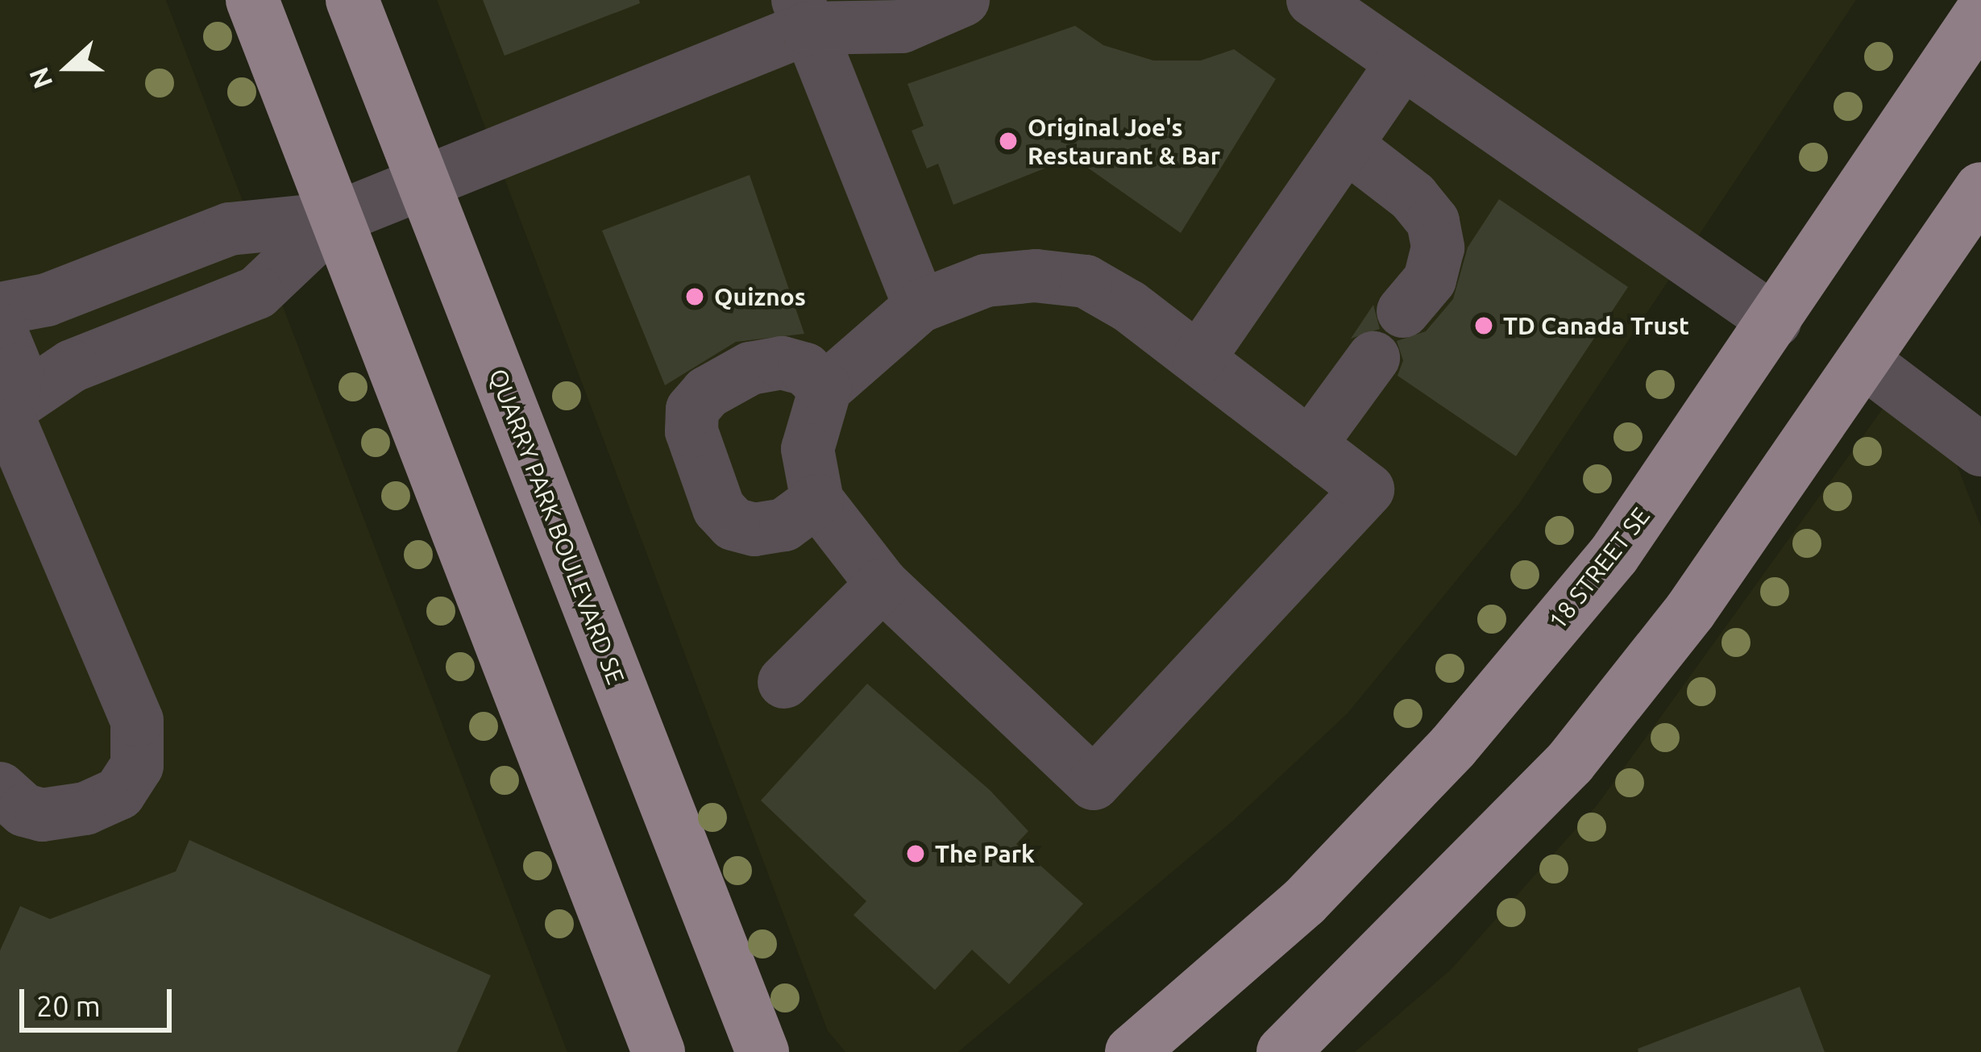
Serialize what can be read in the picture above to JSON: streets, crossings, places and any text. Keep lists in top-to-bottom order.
{
  "streets": {
    "main road": ["QUARRY PARK BOULEVARD SE", "18 STREET SE"]
  },
  "places": [
    "Original Joe's Restaurant & Bar",
    "Quiznos",
    "TD Canada Trust",
    "The Park"
  ],
  "scale_bar": "20 m",
  "north": "left"
}
